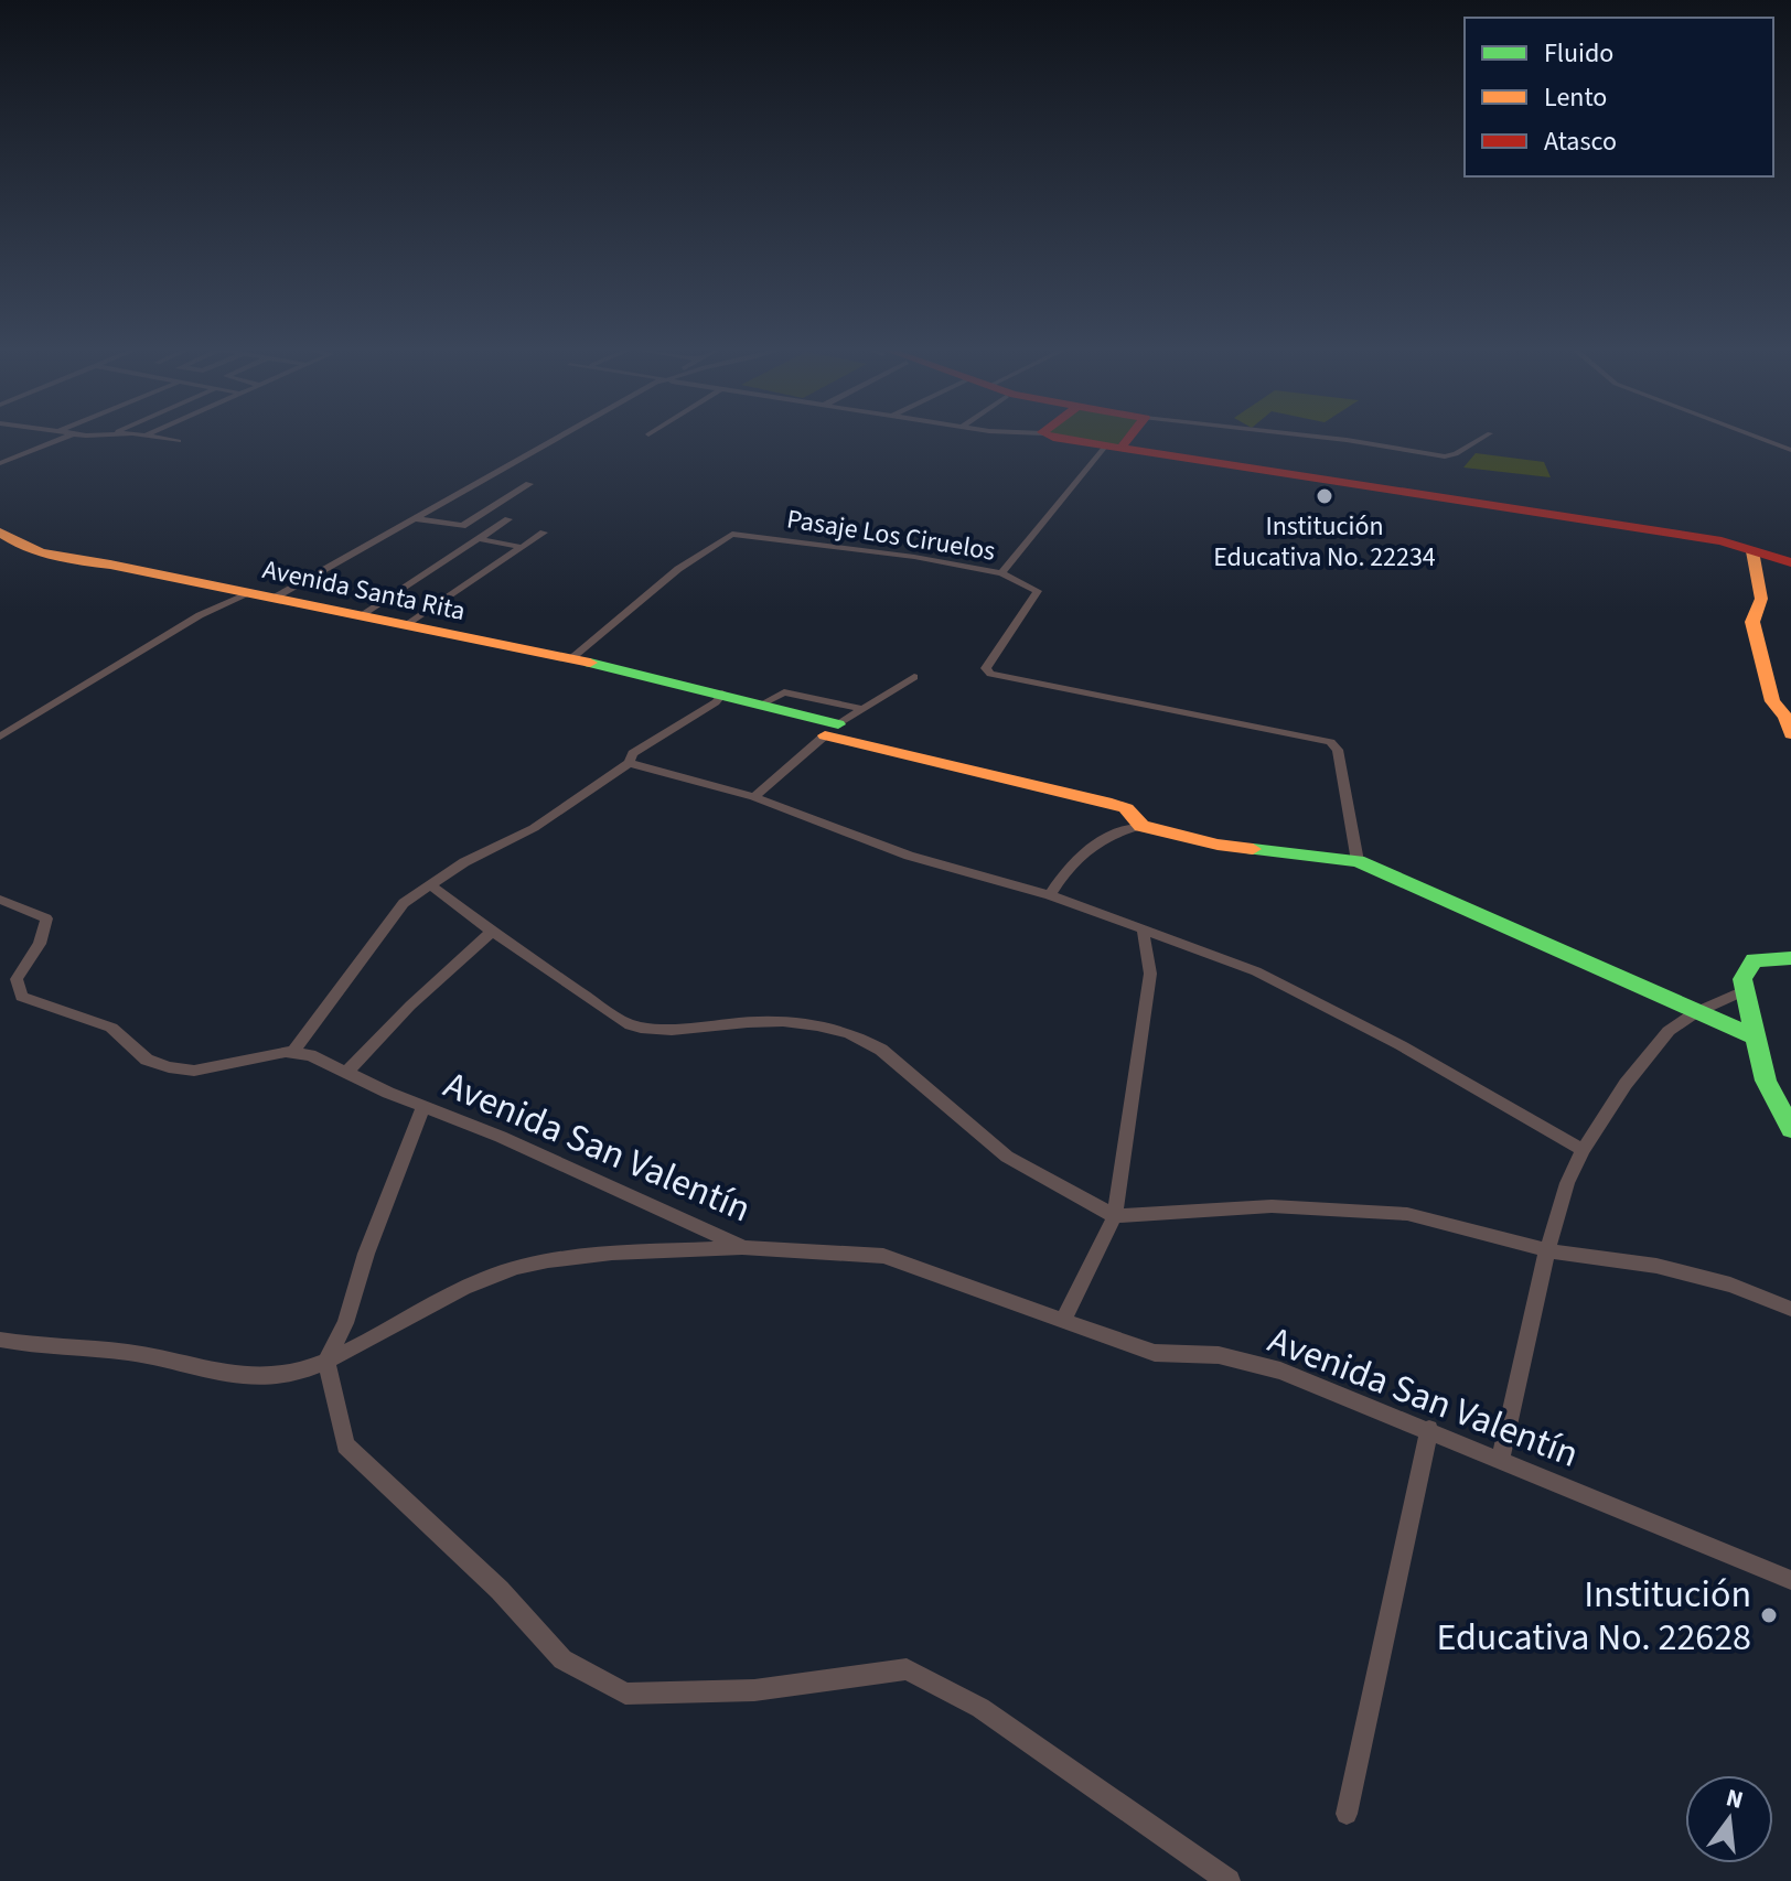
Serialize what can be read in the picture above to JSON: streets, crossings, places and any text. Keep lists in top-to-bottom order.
{
  "streets": {
    "street": ["Pasaje Los Ciruelos", "Avenida Santa Rita", "Avenida San Valentín"]
  },
  "crossings": [
    ["Pasaje Los Ciruelos", "Avenida Santa Rita"]
  ],
  "places": ["Institución Educativa No. 22234", "Institución Educativa No. 22628"],
  "legend": ["Fluido", "Lento", "Atasco"],
  "north": "top"
}
